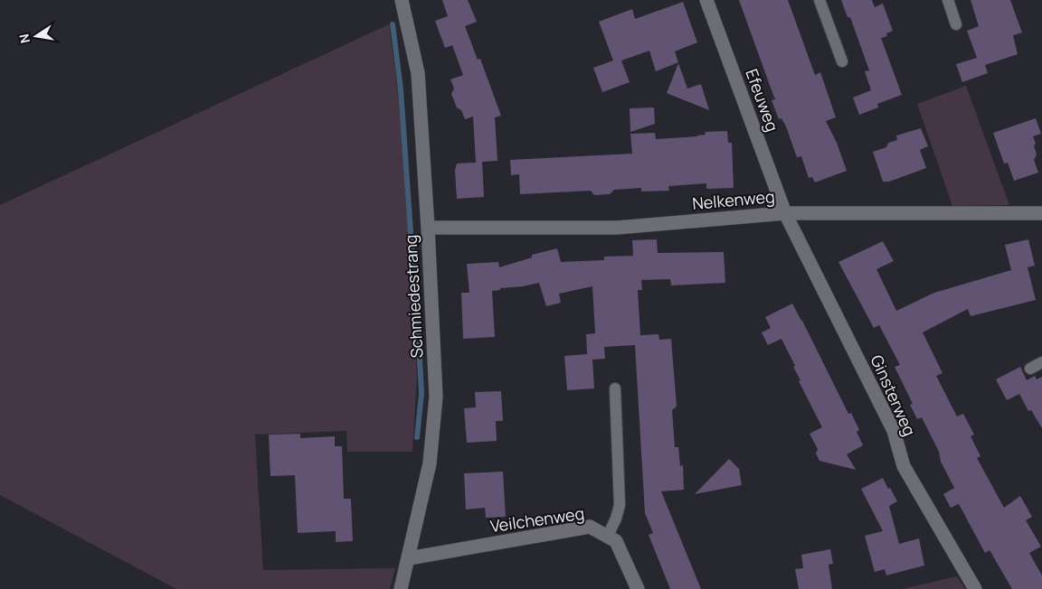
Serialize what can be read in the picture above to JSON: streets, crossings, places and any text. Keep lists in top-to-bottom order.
{
  "streets": {
    "street": [
      "Efeuweg",
      "Nelkenweg",
      "Schmiedestrang",
      "Ginsterweg",
      "Veilchenweg"
    ]
  },
  "crossings": [
    ["Efeuweg", "Nelkenweg"],
    ["Efeuweg", "Ginsterweg"],
    ["Nelkenweg", "Schmiedestrang"],
    ["Nelkenweg", "Ginsterweg"],
    ["Schmiedestrang", "Veilchenweg"]
  ],
  "north": "left"
}
